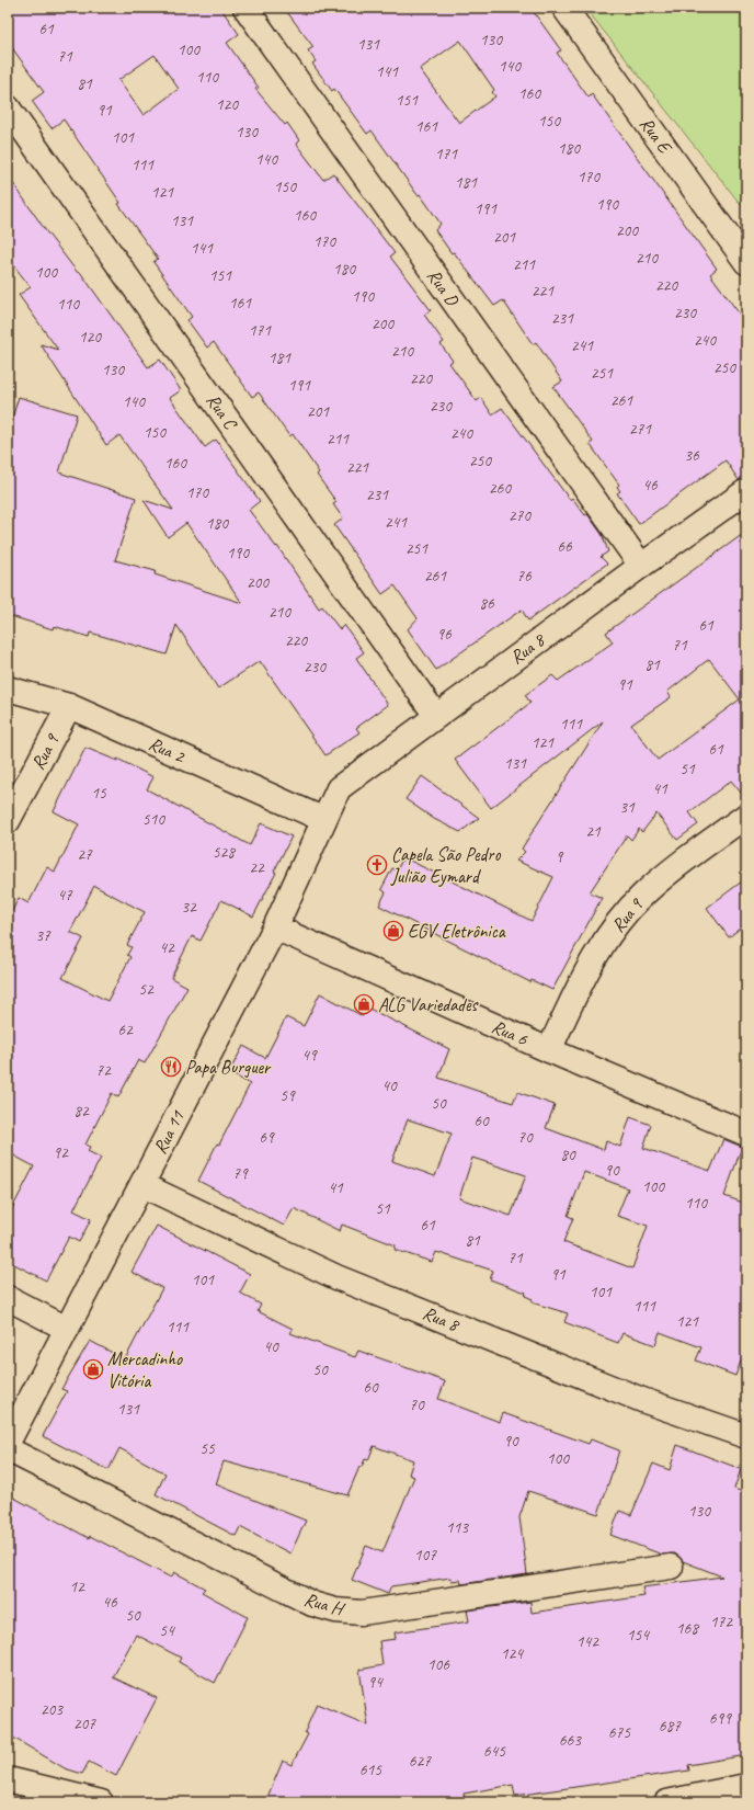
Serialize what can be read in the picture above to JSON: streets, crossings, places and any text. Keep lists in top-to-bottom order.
{
  "streets": {
    "street": [
      "Rua E",
      "Rua D",
      "Rua C",
      "Rua 8",
      "Rua 2",
      "Rua 9",
      "Rua 6",
      "Rua 11",
      "Rua H"
    ]
  },
  "crossings": [
    ["Rua D", "Rua 8"],
    ["Rua C", "Rua 8"],
    ["Rua 8", "Rua 2"],
    ["Rua 8", "Rua 11"],
    ["Rua 2", "Rua 9"],
    ["Rua 2", "Rua 11"],
    ["Rua 9", "Rua 6"],
    ["Rua 6", "Rua 11"]
  ],
  "places": {
    "church": ["Capela São Pedro Julião Eymard"],
    "shop": ["EGV Eletrônica", "ALG Variedades", "Mercadinho Vitória"],
    "restaurant": ["Papa Burguer"]
  },
  "house_numbers": [
    "61",
    "130",
    "131",
    "100",
    "71",
    "140",
    "141",
    "110",
    "81",
    "160",
    "151",
    "120",
    "91",
    "150",
    "161",
    "130",
    "101",
    "180",
    "171",
    "140",
    "111",
    "170",
    "181",
    "150",
    "121",
    "190",
    "191",
    "160",
    "131",
    "200",
    "201",
    "170",
    "141",
    "210",
    "211",
    "180",
    "100",
    "151",
    "220",
    "221",
    "190",
    "161",
    "110",
    "230",
    "231",
    "200",
    "171",
    "120",
    "240",
    "241",
    "210",
    "181",
    "250",
    "130",
    "251",
    "220",
    "191",
    "261",
    "140",
    "230",
    "201",
    "271",
    "150",
    "240",
    "211",
    "36",
    "250",
    "160",
    "221",
    "46",
    "260",
    "170",
    "231",
    "270",
    "241",
    "180",
    "66",
    "251",
    "190",
    "261",
    "76",
    "200",
    "86",
    "210",
    "61",
    "96",
    "220",
    "71",
    "81",
    "230",
    "91",
    "111",
    "121",
    "61",
    "131",
    "51",
    "41",
    "15",
    "31",
    "510",
    "21",
    "528",
    "27",
    "9",
    "22",
    "47",
    "32",
    "37",
    "42",
    "52",
    "62",
    "49",
    "72",
    "40",
    "59",
    "50",
    "82",
    "60",
    "69",
    "70",
    "92",
    "80",
    "90",
    "79",
    "100",
    "41",
    "110",
    "51",
    "61",
    "81",
    "71",
    "91",
    "101",
    "101",
    "111",
    "121",
    "111",
    "40",
    "50",
    "60",
    "70",
    "131",
    "90",
    "55",
    "100",
    "130",
    "113",
    "107",
    "12",
    "46",
    "50",
    "172",
    "168",
    "54",
    "154",
    "142",
    "124",
    "106",
    "94",
    "203",
    "699",
    "207",
    "687",
    "675",
    "663",
    "645",
    "627",
    "615"
  ]
}
